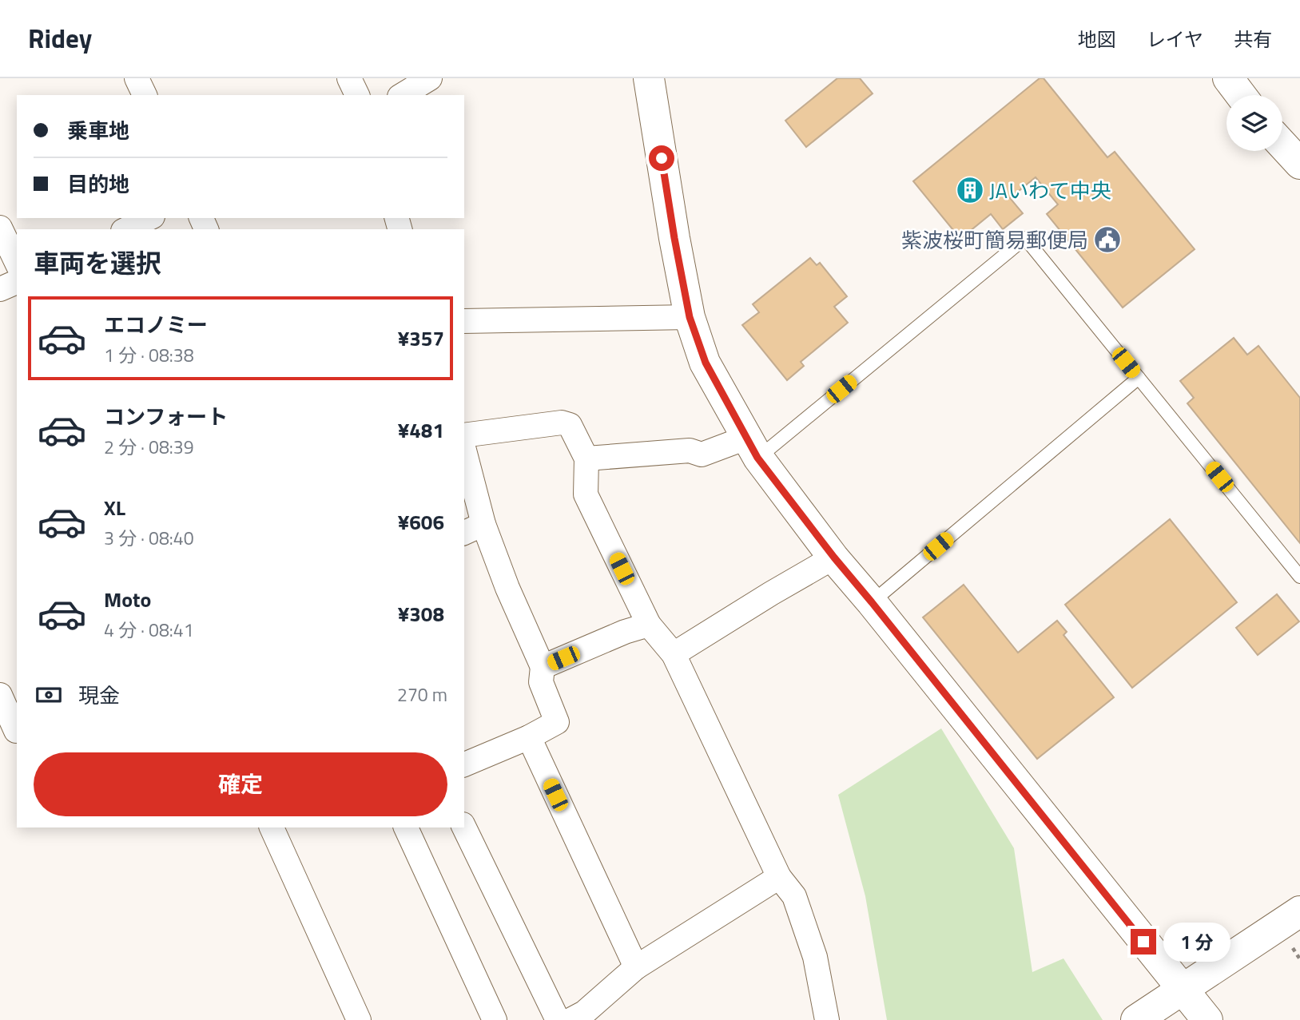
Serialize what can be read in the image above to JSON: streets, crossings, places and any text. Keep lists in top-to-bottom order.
{
  "places": {
    "building": ["JAいわて中央"],
    "public building": ["紫波桜町簡易郵便局"]
  },
  "page": {
    "header": "Ridey",
    "nav": ["地図", "レイヤ", "共有"],
    "banner": ["乗車地", "目的地"],
    "heading": "車両を選択",
    "list": [
      {
        "name": "エコノミー",
        "note": "1 分 · 08:38",
        "value": "¥357"
      },
      {
        "name": "コンフォート",
        "note": "2 分 · 08:39",
        "value": "¥481"
      },
      {
        "name": "XL",
        "note": "3 分 · 08:40",
        "value": "¥606"
      },
      {
        "name": "Moto",
        "note": "4 分 · 08:41",
        "value": "¥308"
      }
    ],
    "pay": ["現金", "270 m"],
    "buttons": "確定",
    "bubble": "1 分"
  }
}
